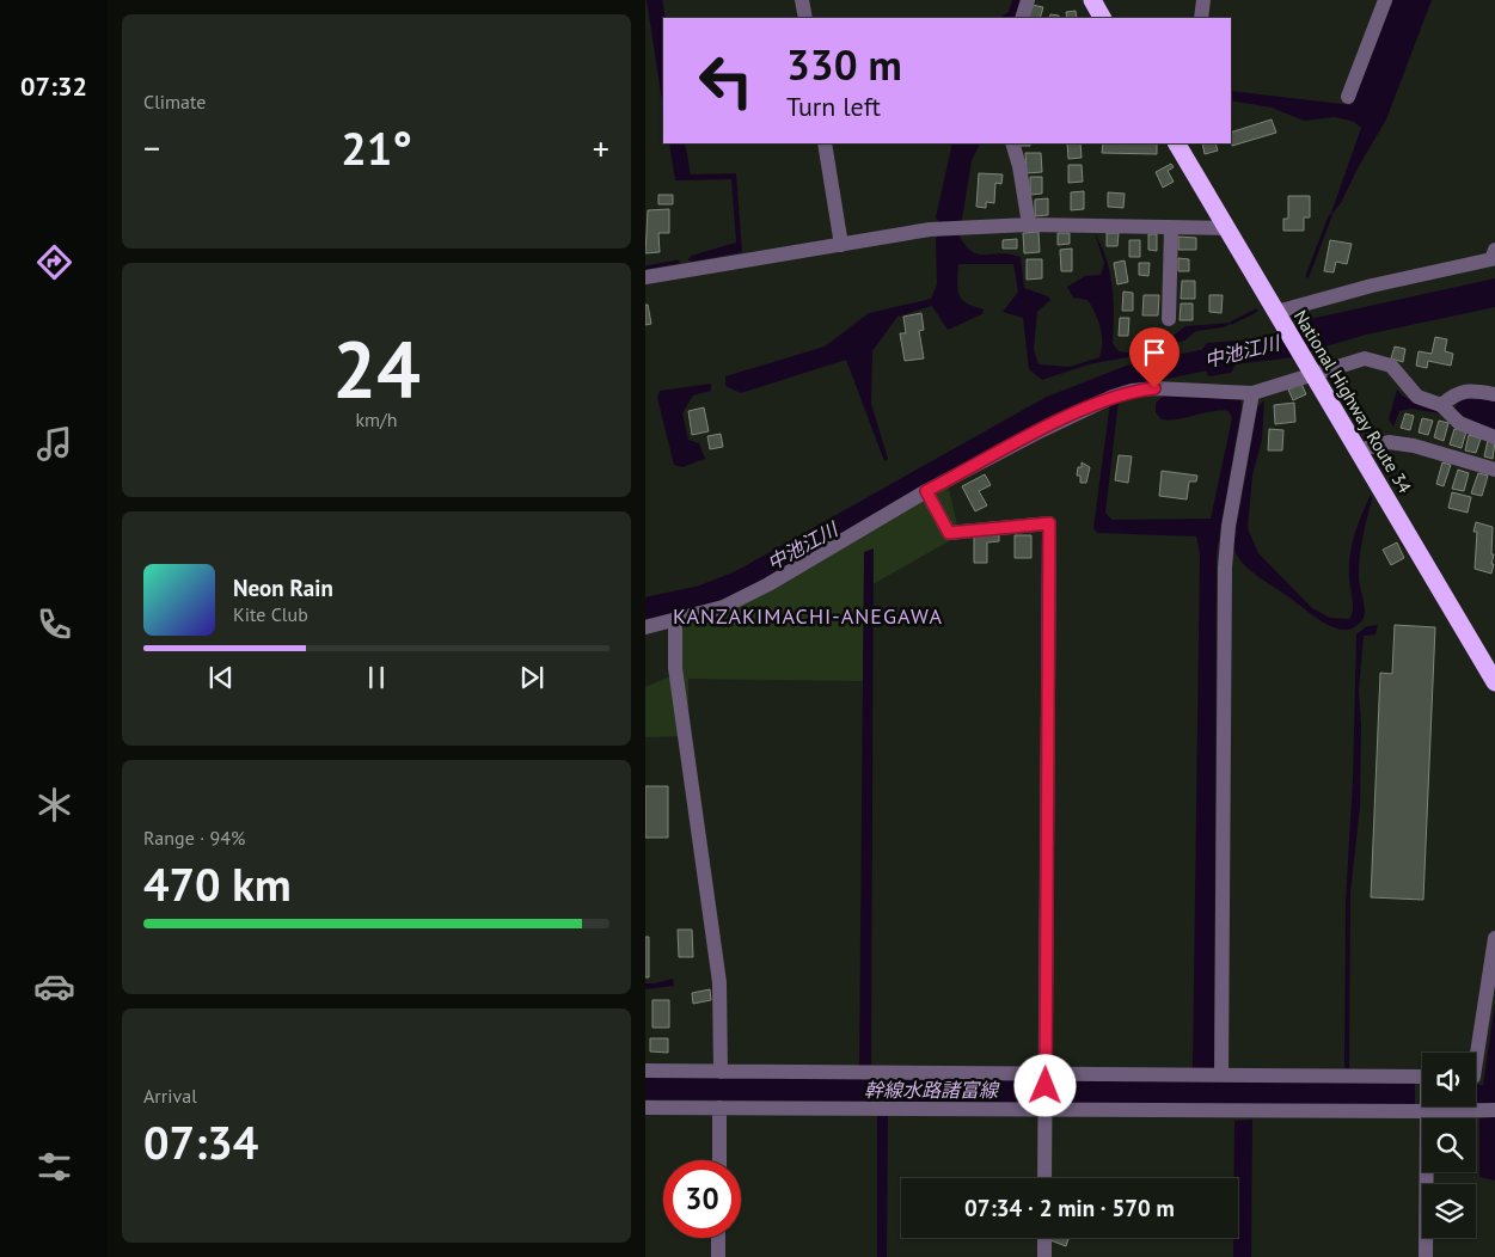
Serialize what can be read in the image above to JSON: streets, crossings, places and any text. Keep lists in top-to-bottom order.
{
  "streets": {
    "highway": ["National Highway Route 34"]
  },
  "districts": ["KANZAKIMACHI-ANEGAWA"],
  "water": ["中池江川", "幹線水路諸富線"],
  "page": {
    "tabs": "07:32",
    "tile": [
      "Climate",
      ["24", "km/h"],
      ["Range · 94%", "470 km"],
      ["Arrival", "07:34"]
    ],
    "turn": ["330 m", "Turn left"],
    "heat": ["−", "21°", "+"],
    "song": ["Neon Rain", "Kite Club"],
    "limit": "30",
    "trip": "07:34 · 2 min · 570 m"
  }
}
